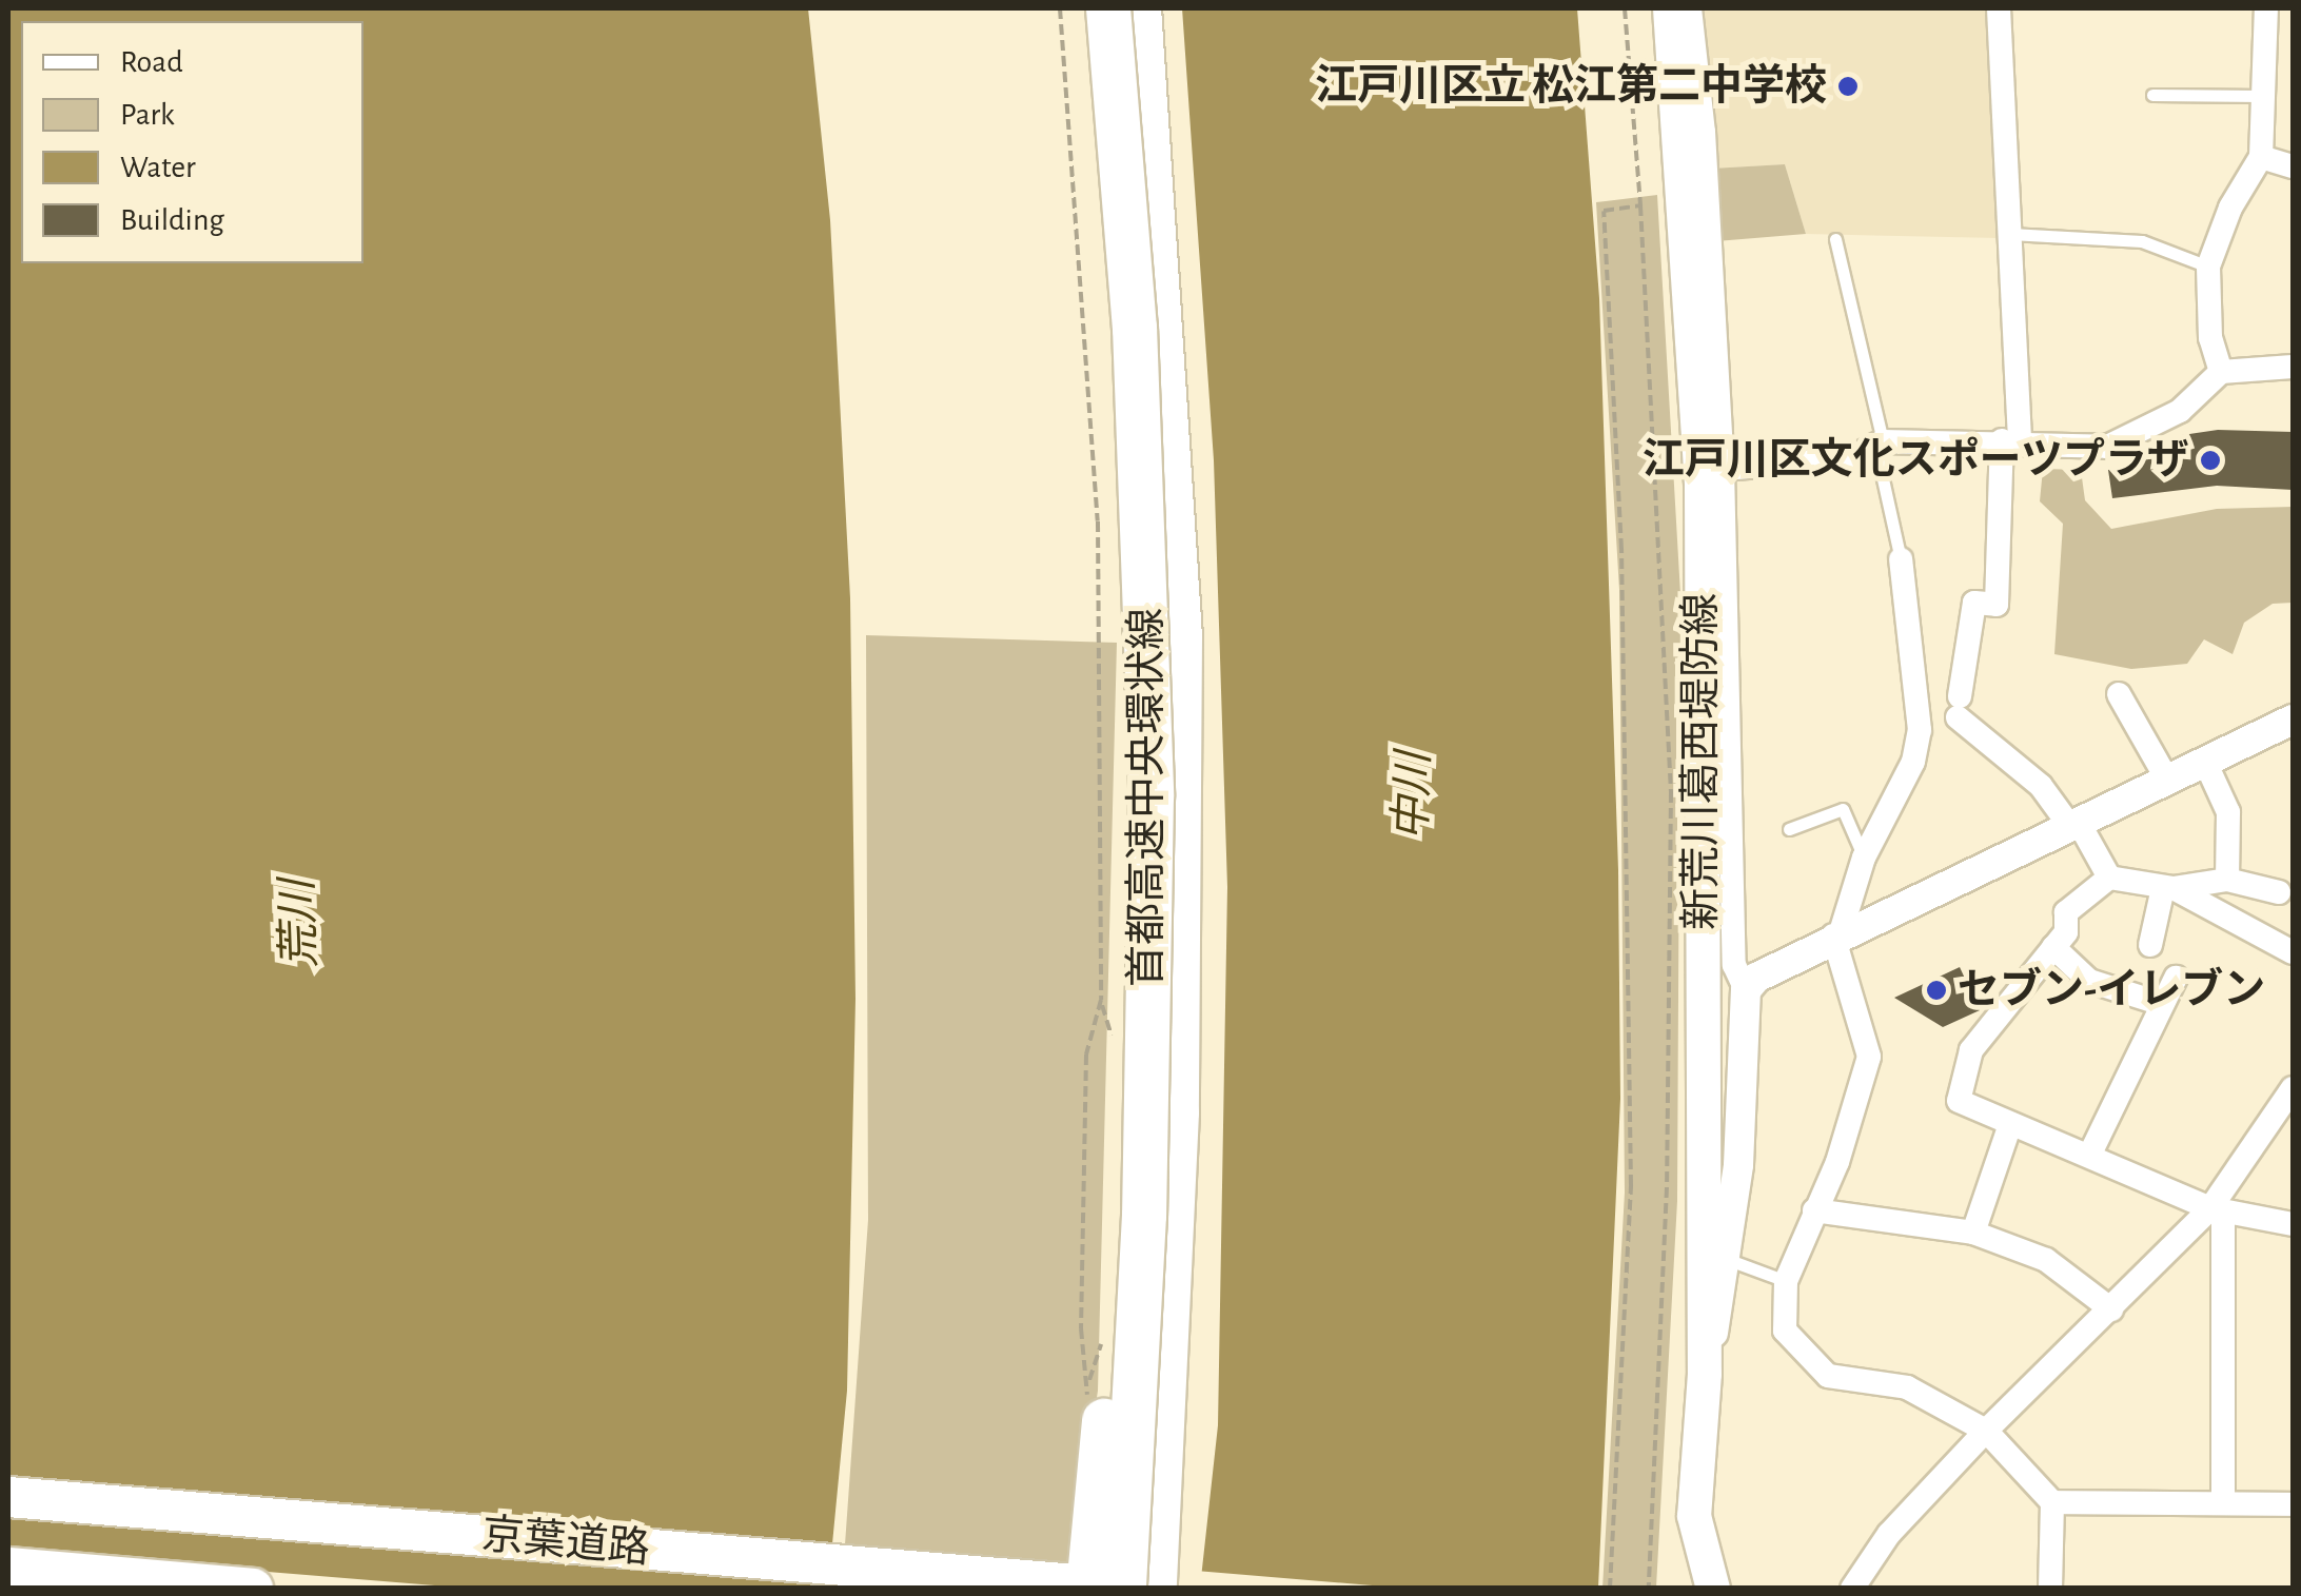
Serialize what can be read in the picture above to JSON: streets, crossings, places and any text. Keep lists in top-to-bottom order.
{
  "streets": {
    "highway": ["首都高速中央環状線", "京葉道路"],
    "main road": ["新荒川葛西堤防線"]
  },
  "crossings": [
    ["首都高速中央環状線", "京葉道路"]
  ],
  "water": ["中川", "荒川"],
  "places": ["江戸川区立 松江第二中学校", "江戸川区文化スポーツプラザ", "セブン-イレブン"],
  "legend": [
    "Road",
    "Park",
    "Water",
    "Building"
  ]
}
